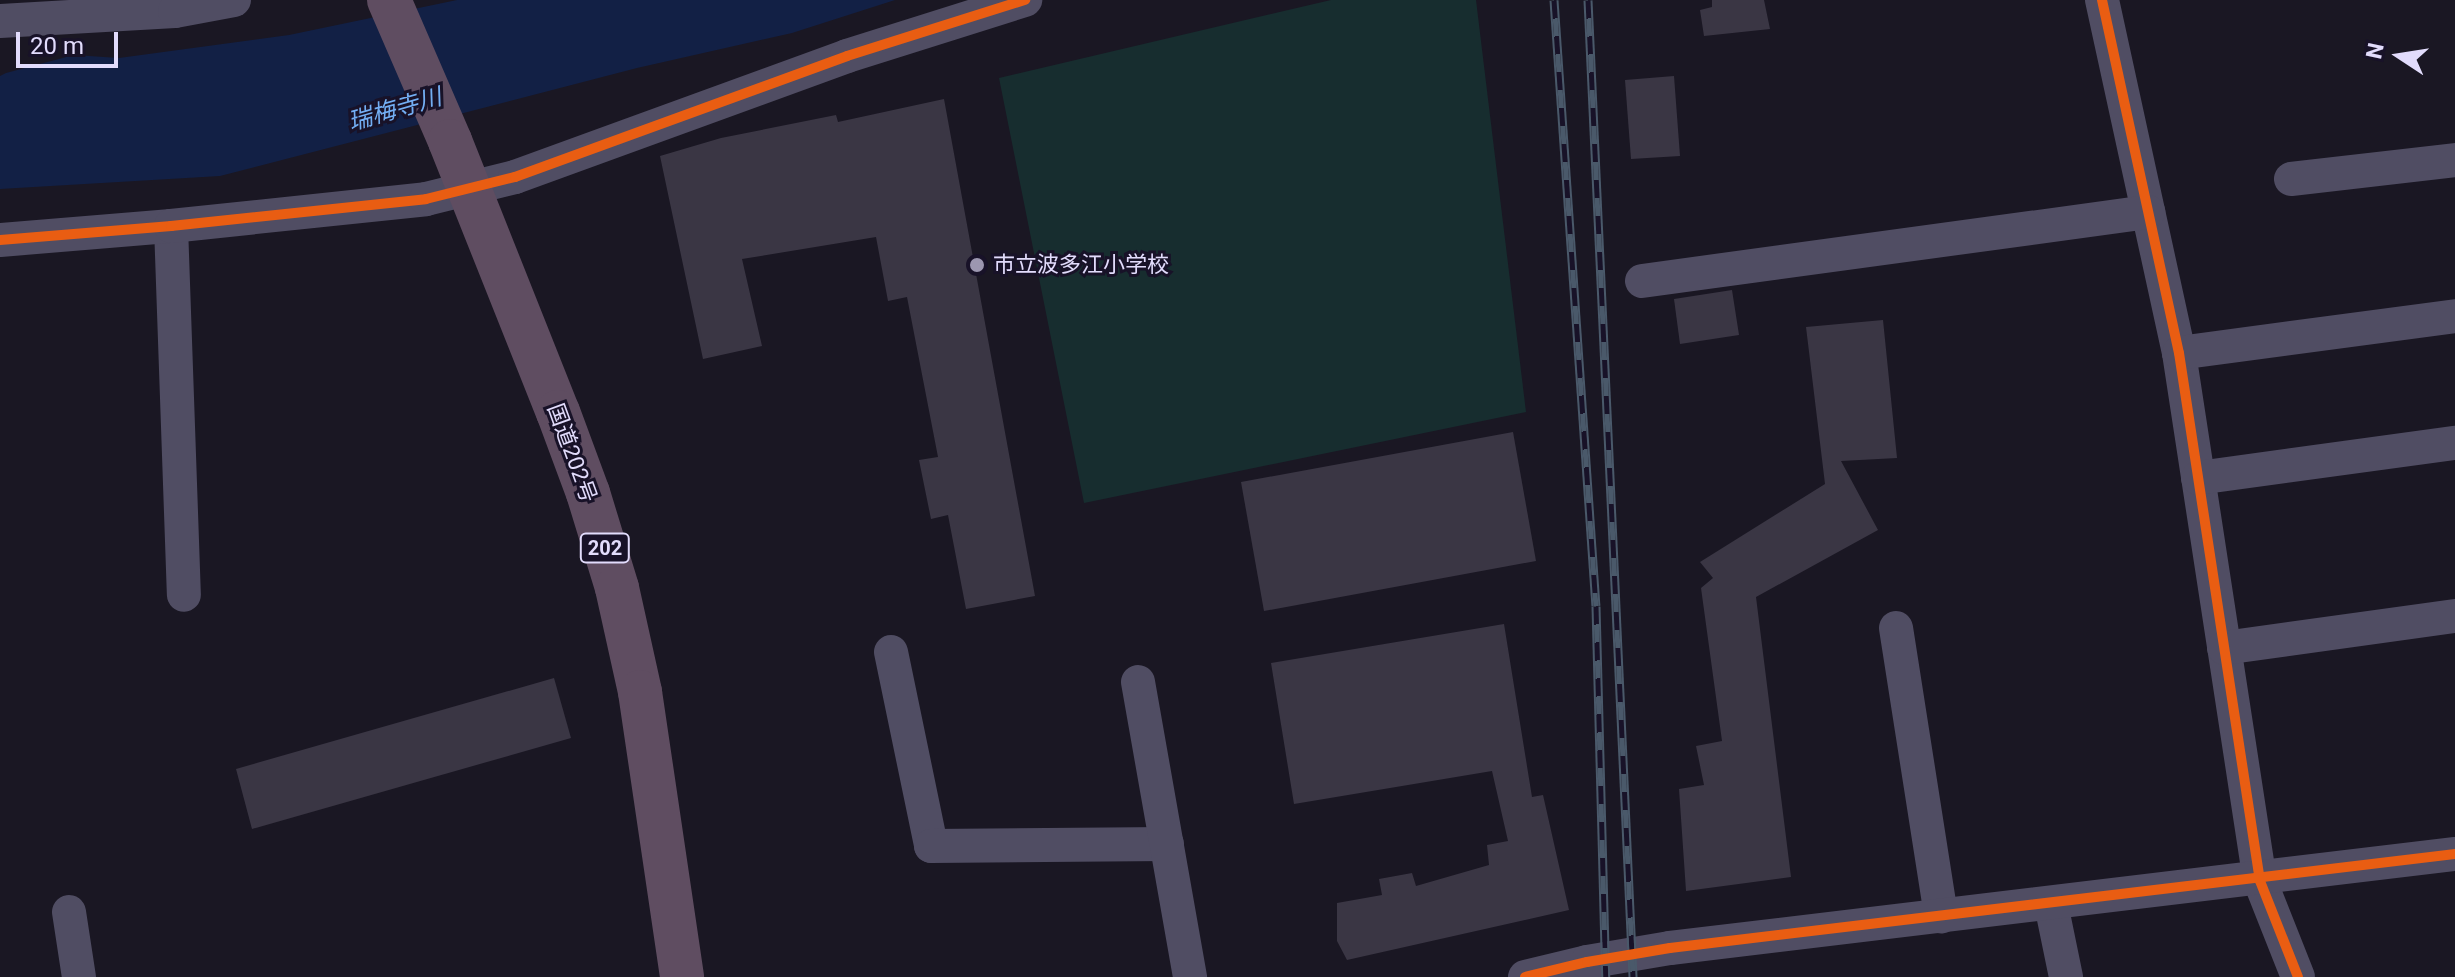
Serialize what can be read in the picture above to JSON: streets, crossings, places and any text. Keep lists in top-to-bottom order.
{
  "streets": {
    "highway": ["国道202号", "202"]
  },
  "water": ["瑞梅寺川"],
  "places": ["市立波多江小学校"],
  "scale_bar": "20 m",
  "north": "left"
}
